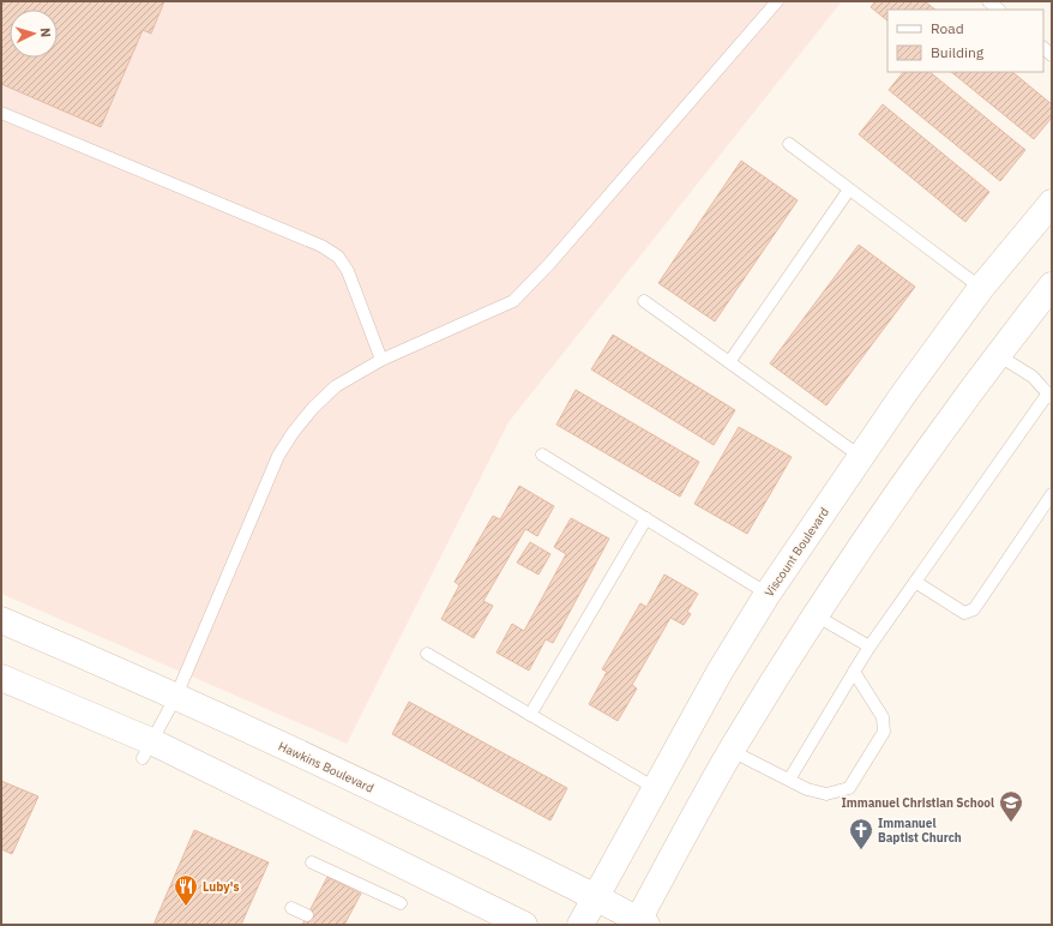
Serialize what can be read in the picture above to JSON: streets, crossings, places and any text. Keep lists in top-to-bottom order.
{
  "streets": {
    "main road": ["Viscount Boulevard", "Hawkins Boulevard"]
  },
  "crossings": [
    ["Viscount Boulevard", "Hawkins Boulevard"]
  ],
  "places": {
    "school or university": ["Immanuel Christian School"],
    "church": ["Immanuel Baptist Church"],
    "restaurant": ["Luby's"]
  },
  "legend": ["Road", "Building"],
  "north": "right"
}
